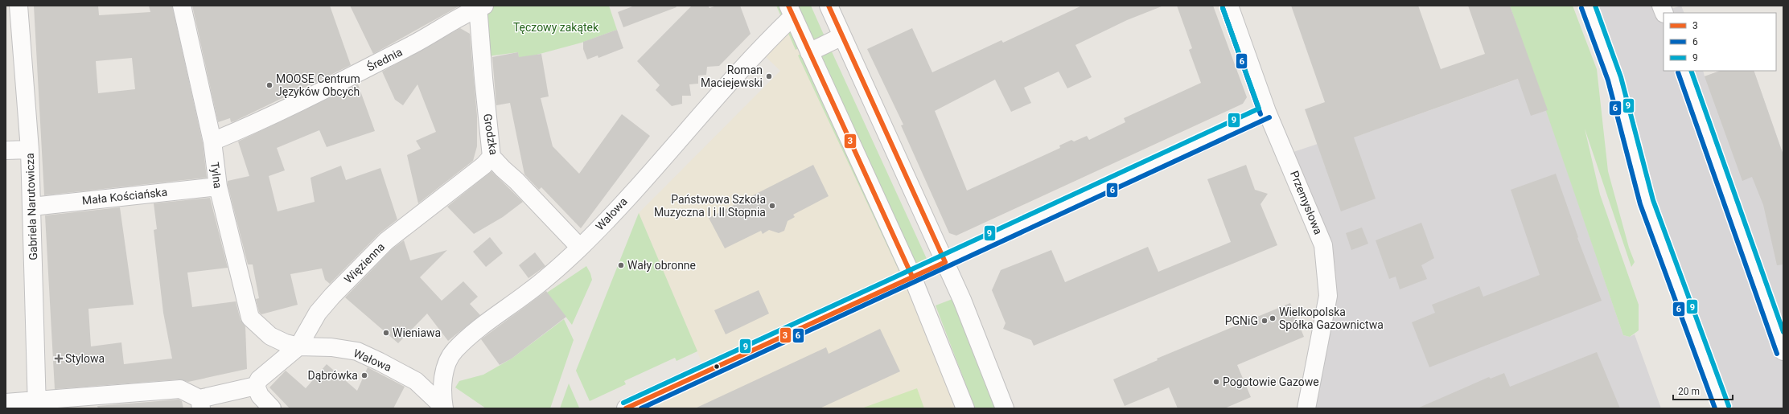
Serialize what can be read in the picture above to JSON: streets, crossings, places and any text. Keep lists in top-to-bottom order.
{
  "streets": {
    "street": [
      "Średnia",
      "Grodzka",
      "Tylna",
      "Mała Kościańska",
      "Przemysłowa",
      "Gabriela Narutowicza",
      "Wałowa",
      "Więzienna"
    ]
  },
  "crossings": [
    ["Średnia", "Grodzka"],
    ["Średnia", "Tylna"],
    ["Grodzka", "Wałowa"],
    ["Grodzka", "Więzienna"],
    ["Tylna", "Mała Kościańska"],
    ["Tylna", "Wałowa"],
    ["Mała Kościańska", "Gabriela Narutowicza"],
    ["Wałowa", "Więzienna"]
  ],
  "parks": ["Tęczowy zakątek"],
  "places": {
    "other": [
      "Roman Maciejewski",
      "MOOSE Centrum Języków Obcych",
      "Państwowa Szkoła Muzyczna I i II Stopnia",
      "Wały obronne",
      "Wielkopolska Spółka Gazownictwa",
      "PGNiG",
      "Wieniawa",
      "Dąbrówka",
      "Pogotowie Gazowe"
    ],
    "health": ["Stylowa"]
  },
  "lines": ["transit line 3", "transit line 9", "transit line 6"],
  "legend": ["3", "6", "9"],
  "scale_bar": "20 m"
}
